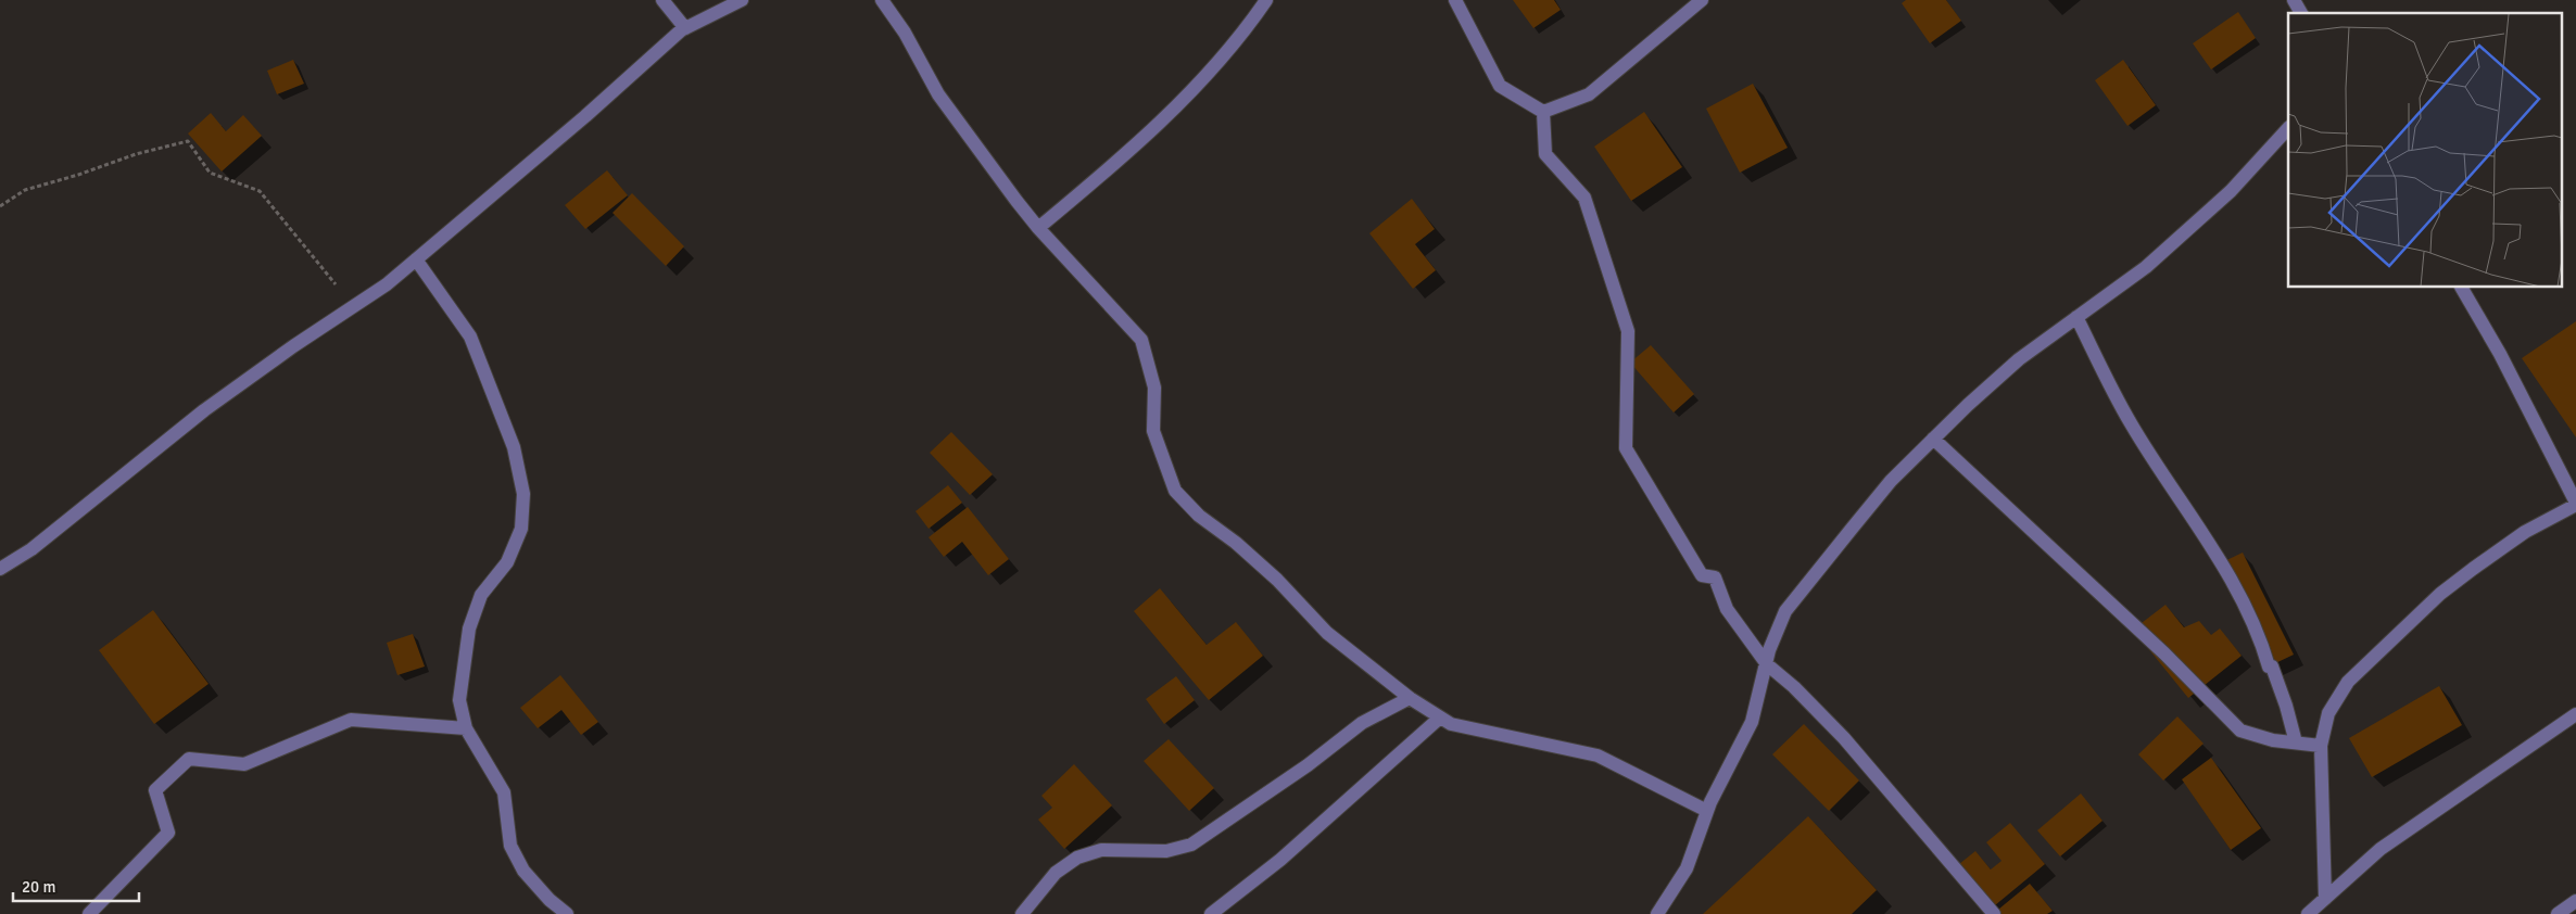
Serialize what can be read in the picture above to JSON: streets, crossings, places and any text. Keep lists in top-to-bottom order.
{
  "scale_bar": "20 m"
}
